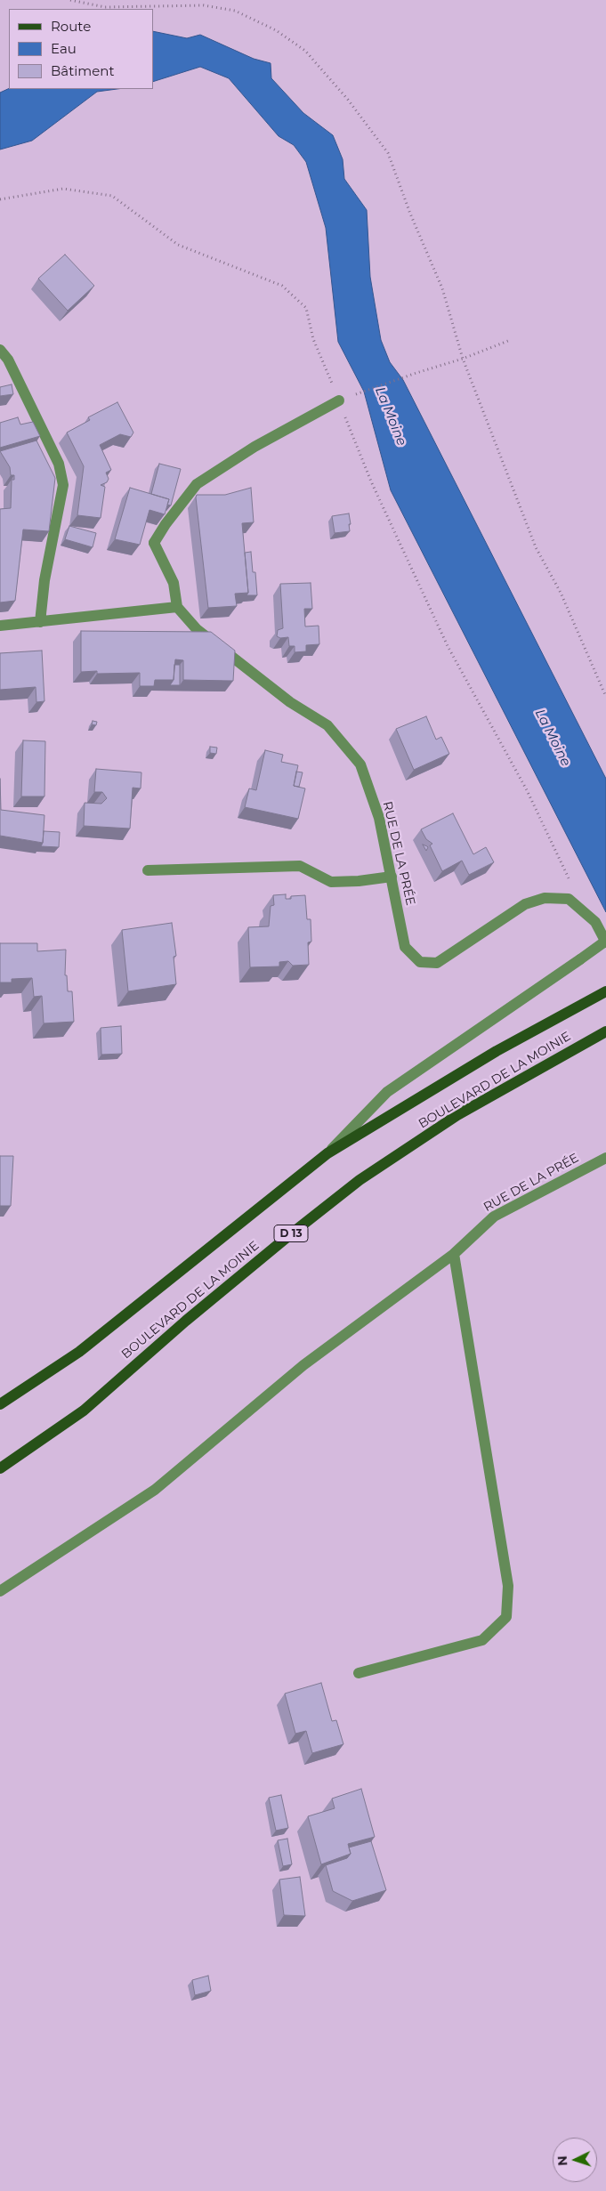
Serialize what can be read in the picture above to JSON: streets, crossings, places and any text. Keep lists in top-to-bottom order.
{
  "streets": {
    "main road": ["BOULEVARD DE LA MOINIE", "D 13"],
    "street": ["RUE DE LA PRÉE"]
  },
  "water": ["La Moine"],
  "legend": ["Route", "Eau", "Bâtiment"],
  "north": "left"
}
